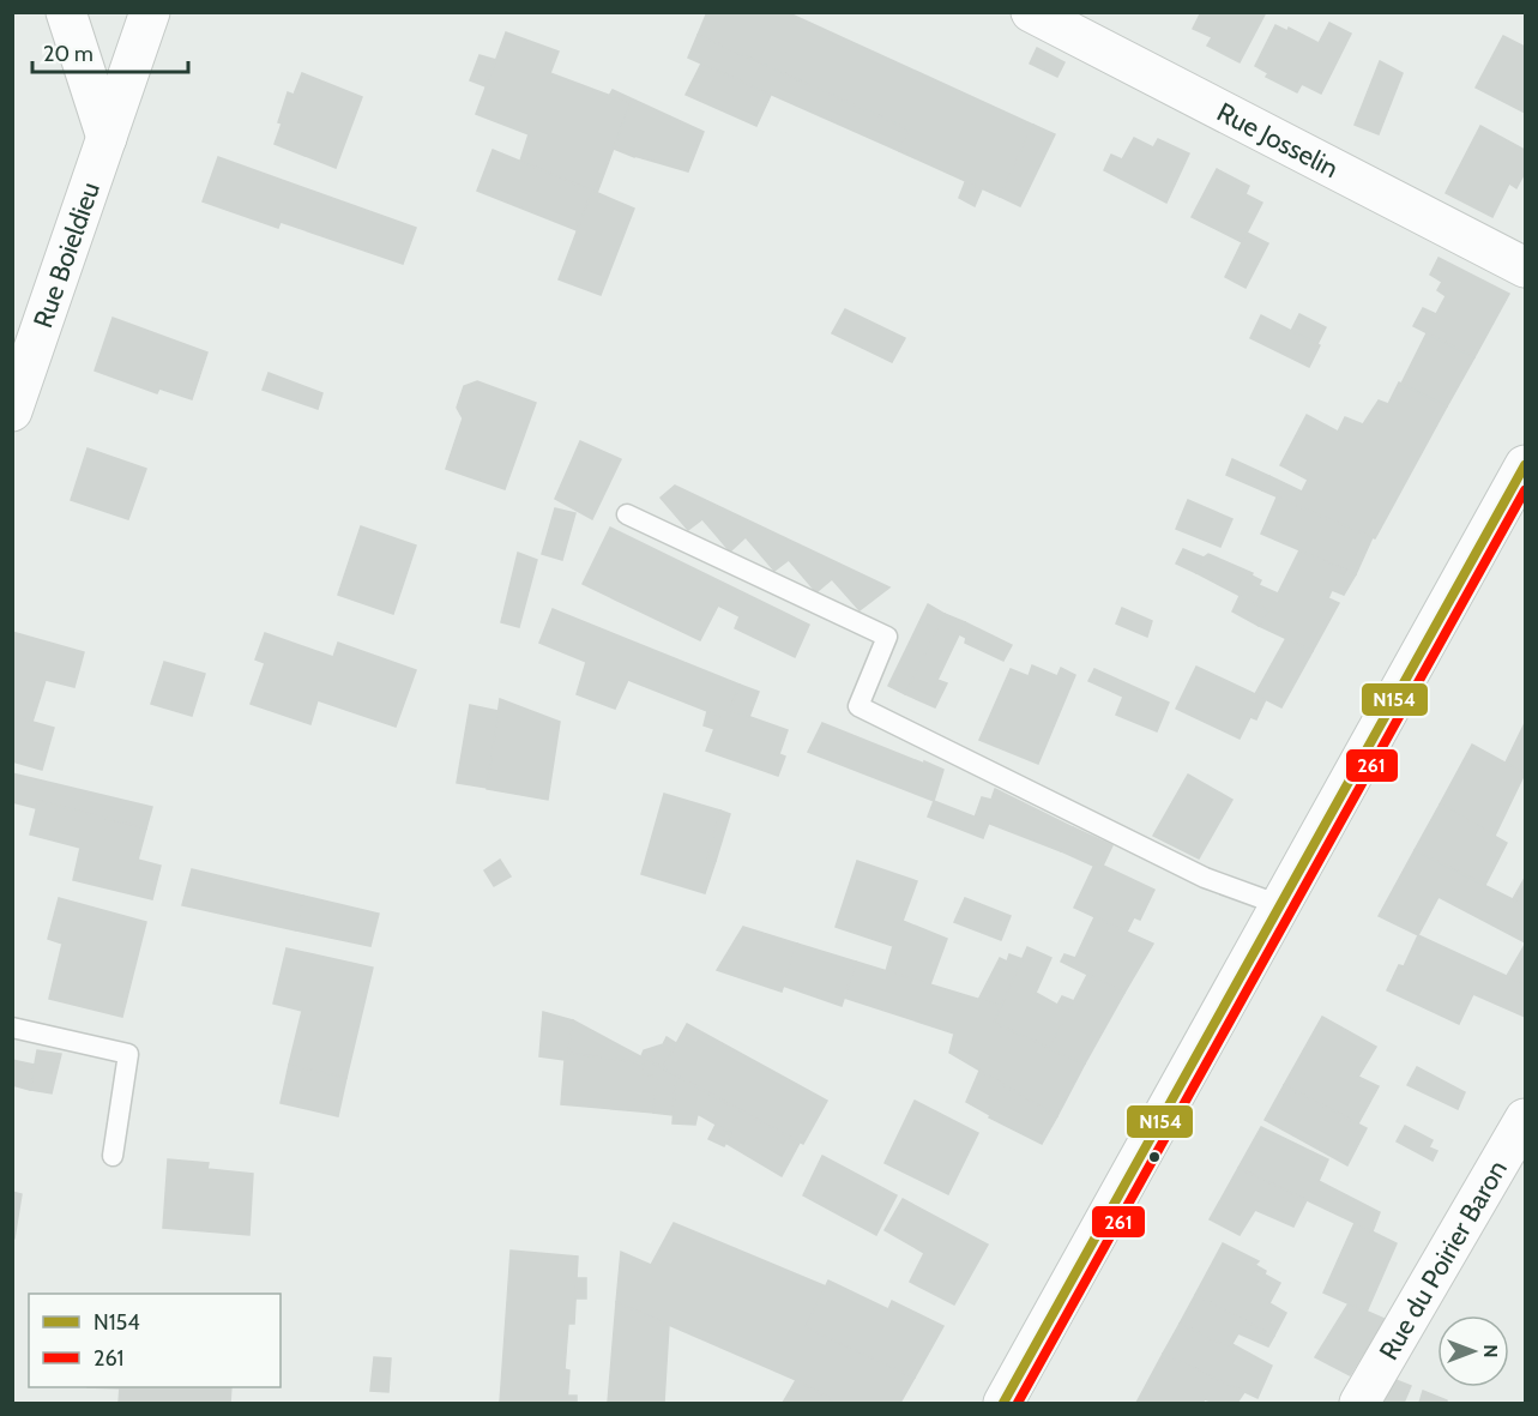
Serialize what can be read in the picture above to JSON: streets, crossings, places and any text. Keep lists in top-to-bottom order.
{
  "streets": {
    "street": ["Rue Josselin", "Rue Boieldieu", "Rue du Poirier Baron"]
  },
  "lines": ["transit line N154", "transit line 261"],
  "legend": ["N154", "261"],
  "scale_bar": "20 m",
  "north": "right"
}
